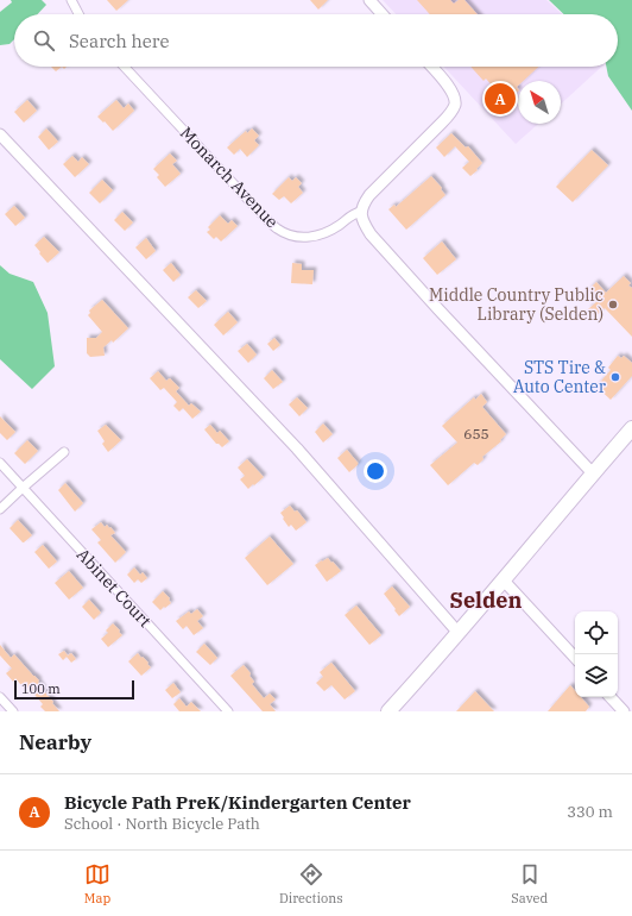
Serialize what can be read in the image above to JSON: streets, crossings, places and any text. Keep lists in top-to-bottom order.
{
  "streets": {
    "street": ["Monarch Avenue", "Abinet Court"]
  },
  "districts": ["Selden"],
  "places": ["Middle Country Public Library (Selden)", "STS Tire & Auto Center"],
  "house_numbers": ["655"],
  "scale_bar": "100 m",
  "north": "top left",
  "page": {
    "search": "Search here",
    "pins": "A",
    "scale": "100 m",
    "heading": "Nearby",
    "list": [
      {
        "mark": "A",
        "name": "Bicycle Path PreK/Kindergarten Center",
        "note": "School · North Bicycle Path",
        "value": "330 m"
      }
    ],
    "nav": ["Map", "Directions", "Saved"]
  }
}
